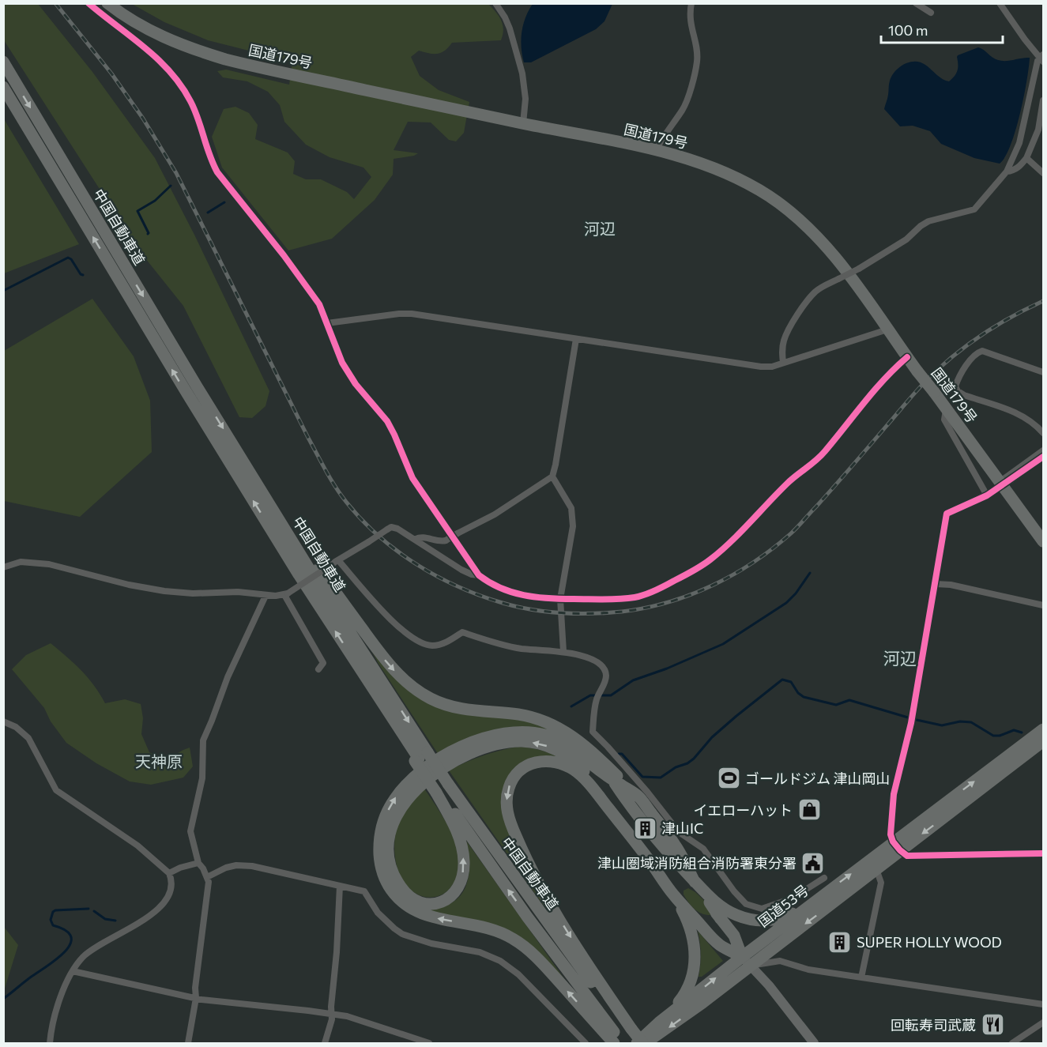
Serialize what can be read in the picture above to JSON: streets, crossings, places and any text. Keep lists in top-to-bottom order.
{
  "streets": {
    "highway": ["国道179号", "中国自動車道", "国道53号"]
  },
  "crossings": [
    ["中国自動車道", "国道53号"]
  ],
  "districts": ["河辺", "河辺", "天神原"],
  "places": {
    "sports": ["ゴールドジム 津山岡山"],
    "shop": ["イエローハット"],
    "building": ["津山IC", "SUPER HOLLY WOOD"],
    "public building": ["津山圏域消防組合消防署東分署"],
    "restaurant": ["回転寿司武蔵"]
  },
  "scale_bar": "100 m"
}
